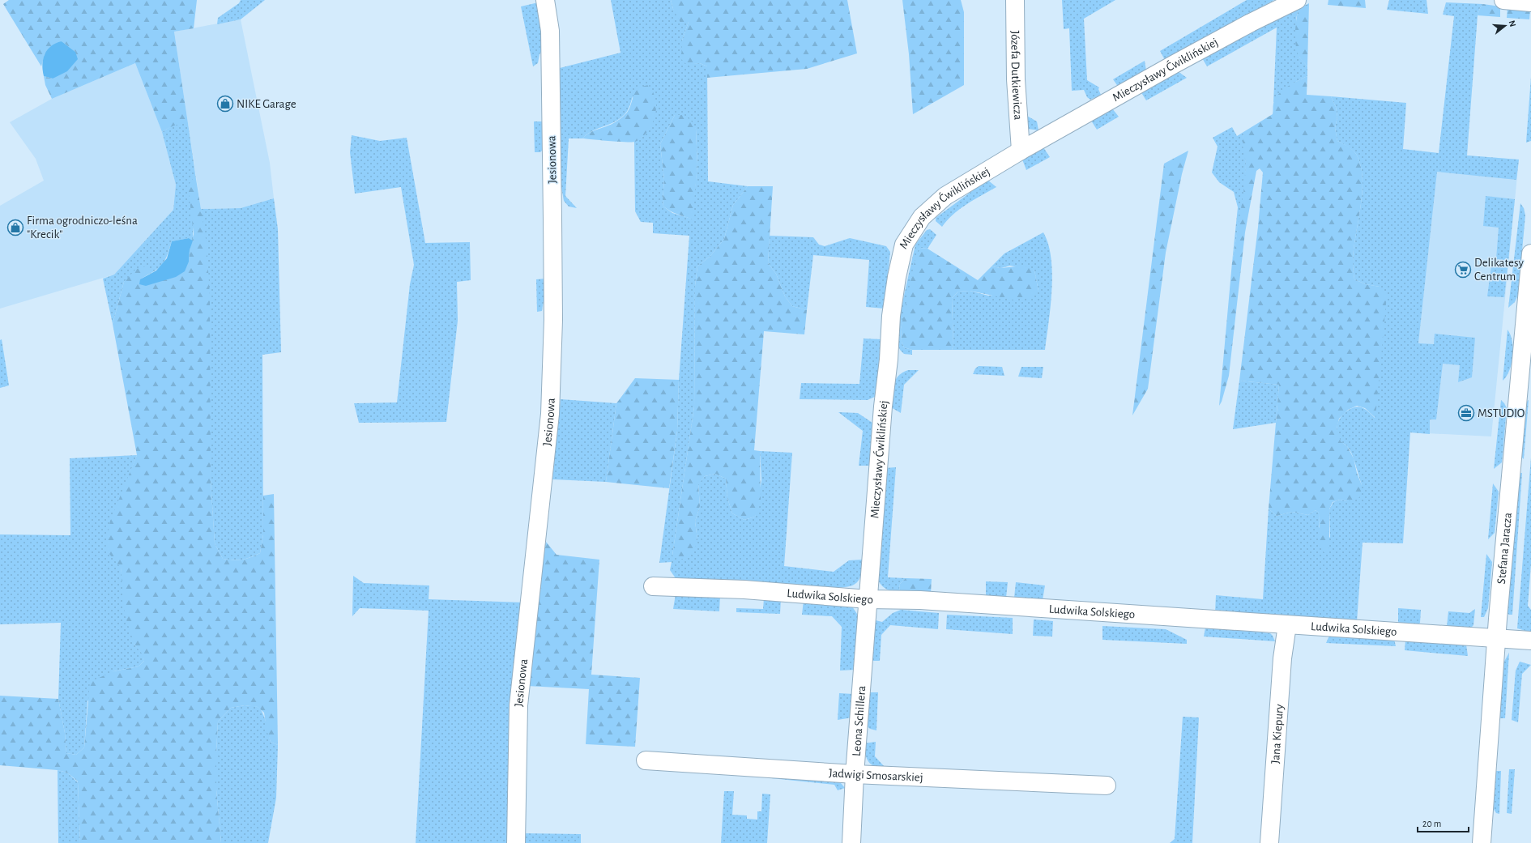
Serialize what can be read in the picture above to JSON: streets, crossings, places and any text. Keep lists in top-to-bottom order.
{
  "streets": {
    "street": [
      "Mieczysławy Ćwiklińskiej",
      "Józefa Dutkiewicza",
      "Jesionowa",
      "Stefana Jaracza",
      "Ludwika Solskiego",
      "Leona Schillera",
      "Jana Kiepury",
      "Jadwigi Smosarskiej"
    ]
  },
  "crossings": [
    ["Mieczysławy Ćwiklińskiej", "Józefa Dutkiewicza"],
    ["Mieczysławy Ćwiklińskiej", "Ludwika Solskiego"],
    ["Mieczysławy Ćwiklińskiej", "Leona Schillera"],
    ["Stefana Jaracza", "Ludwika Solskiego"],
    ["Ludwika Solskiego", "Leona Schillera"],
    ["Ludwika Solskiego", "Jana Kiepury"],
    ["Leona Schillera", "Jadwigi Smosarskiej"]
  ],
  "places": {
    "shop": ["NIKE Garage", "Firma ogrodniczo-leśna \"Krecik\""],
    "supermarket": ["Delikatesy Centrum"],
    "office": ["MSTUDIO"]
  },
  "scale_bar": "20 m",
  "north": "right"
}
